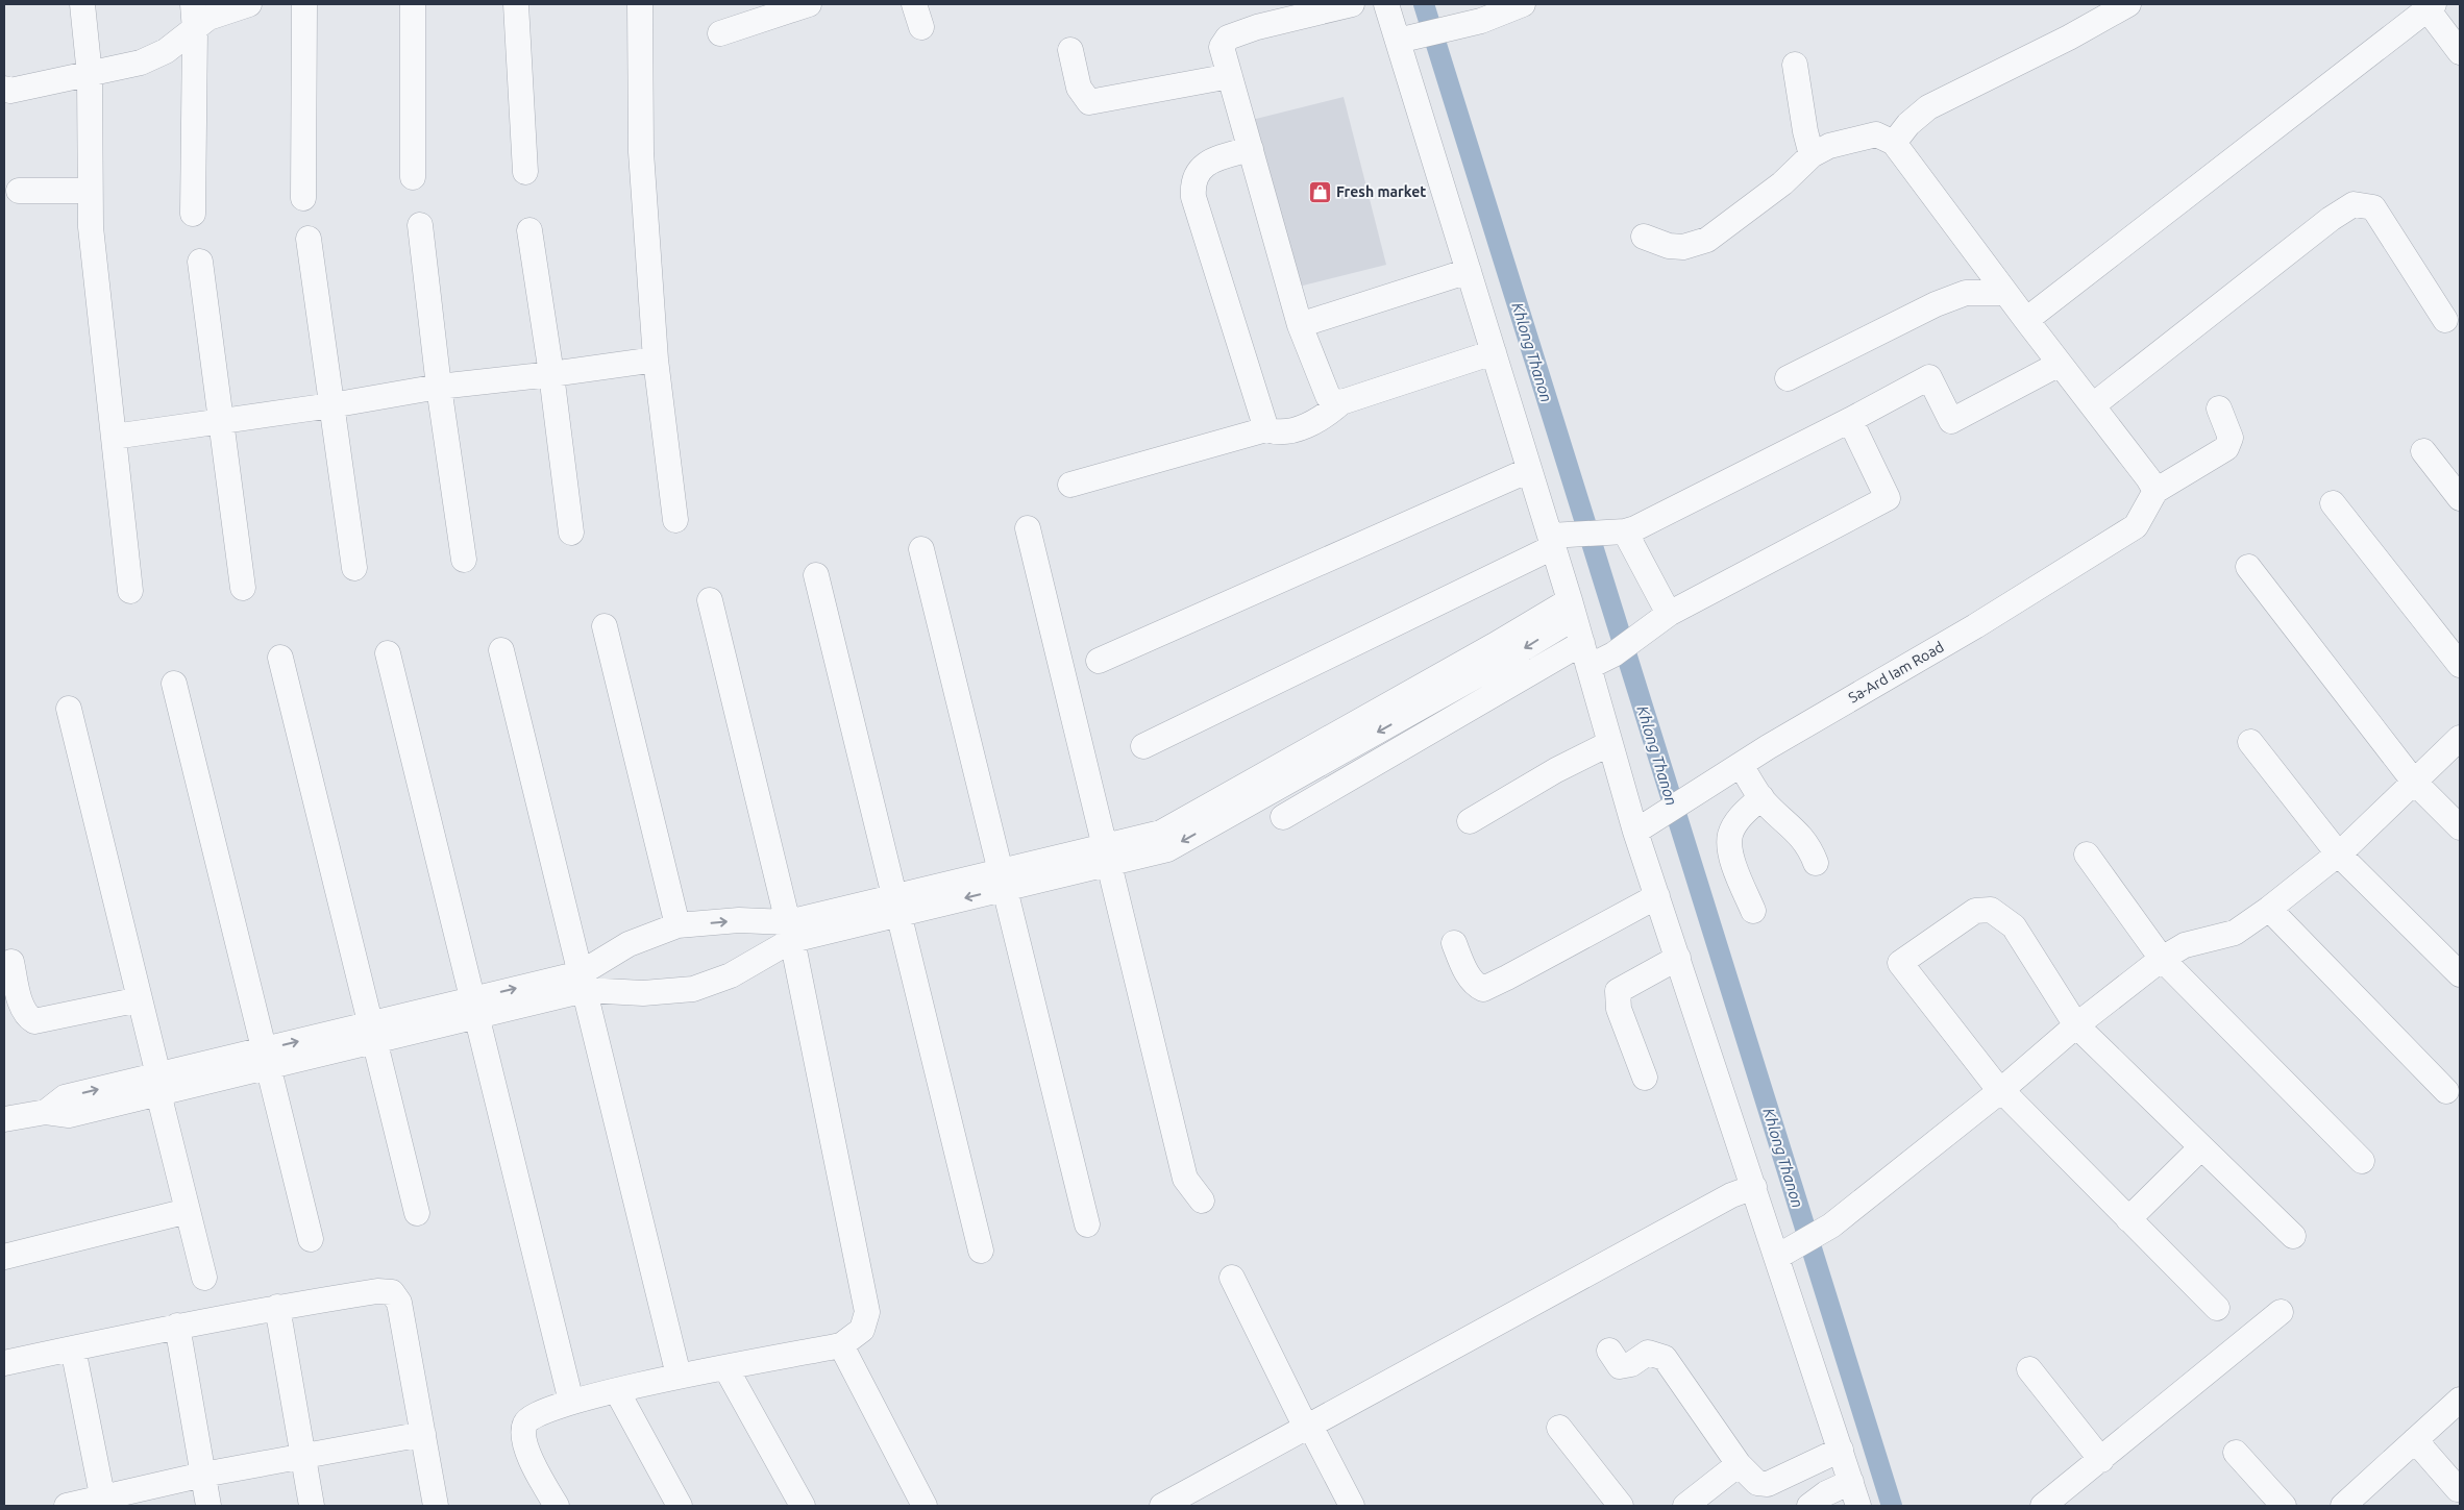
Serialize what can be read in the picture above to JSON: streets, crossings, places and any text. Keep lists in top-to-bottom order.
{
  "streets": {
    "street": ["Sa-Ard Iam Road"]
  },
  "water": ["Khlong Thanon"],
  "places": {
    "shop": ["Fresh market"]
  }
}
